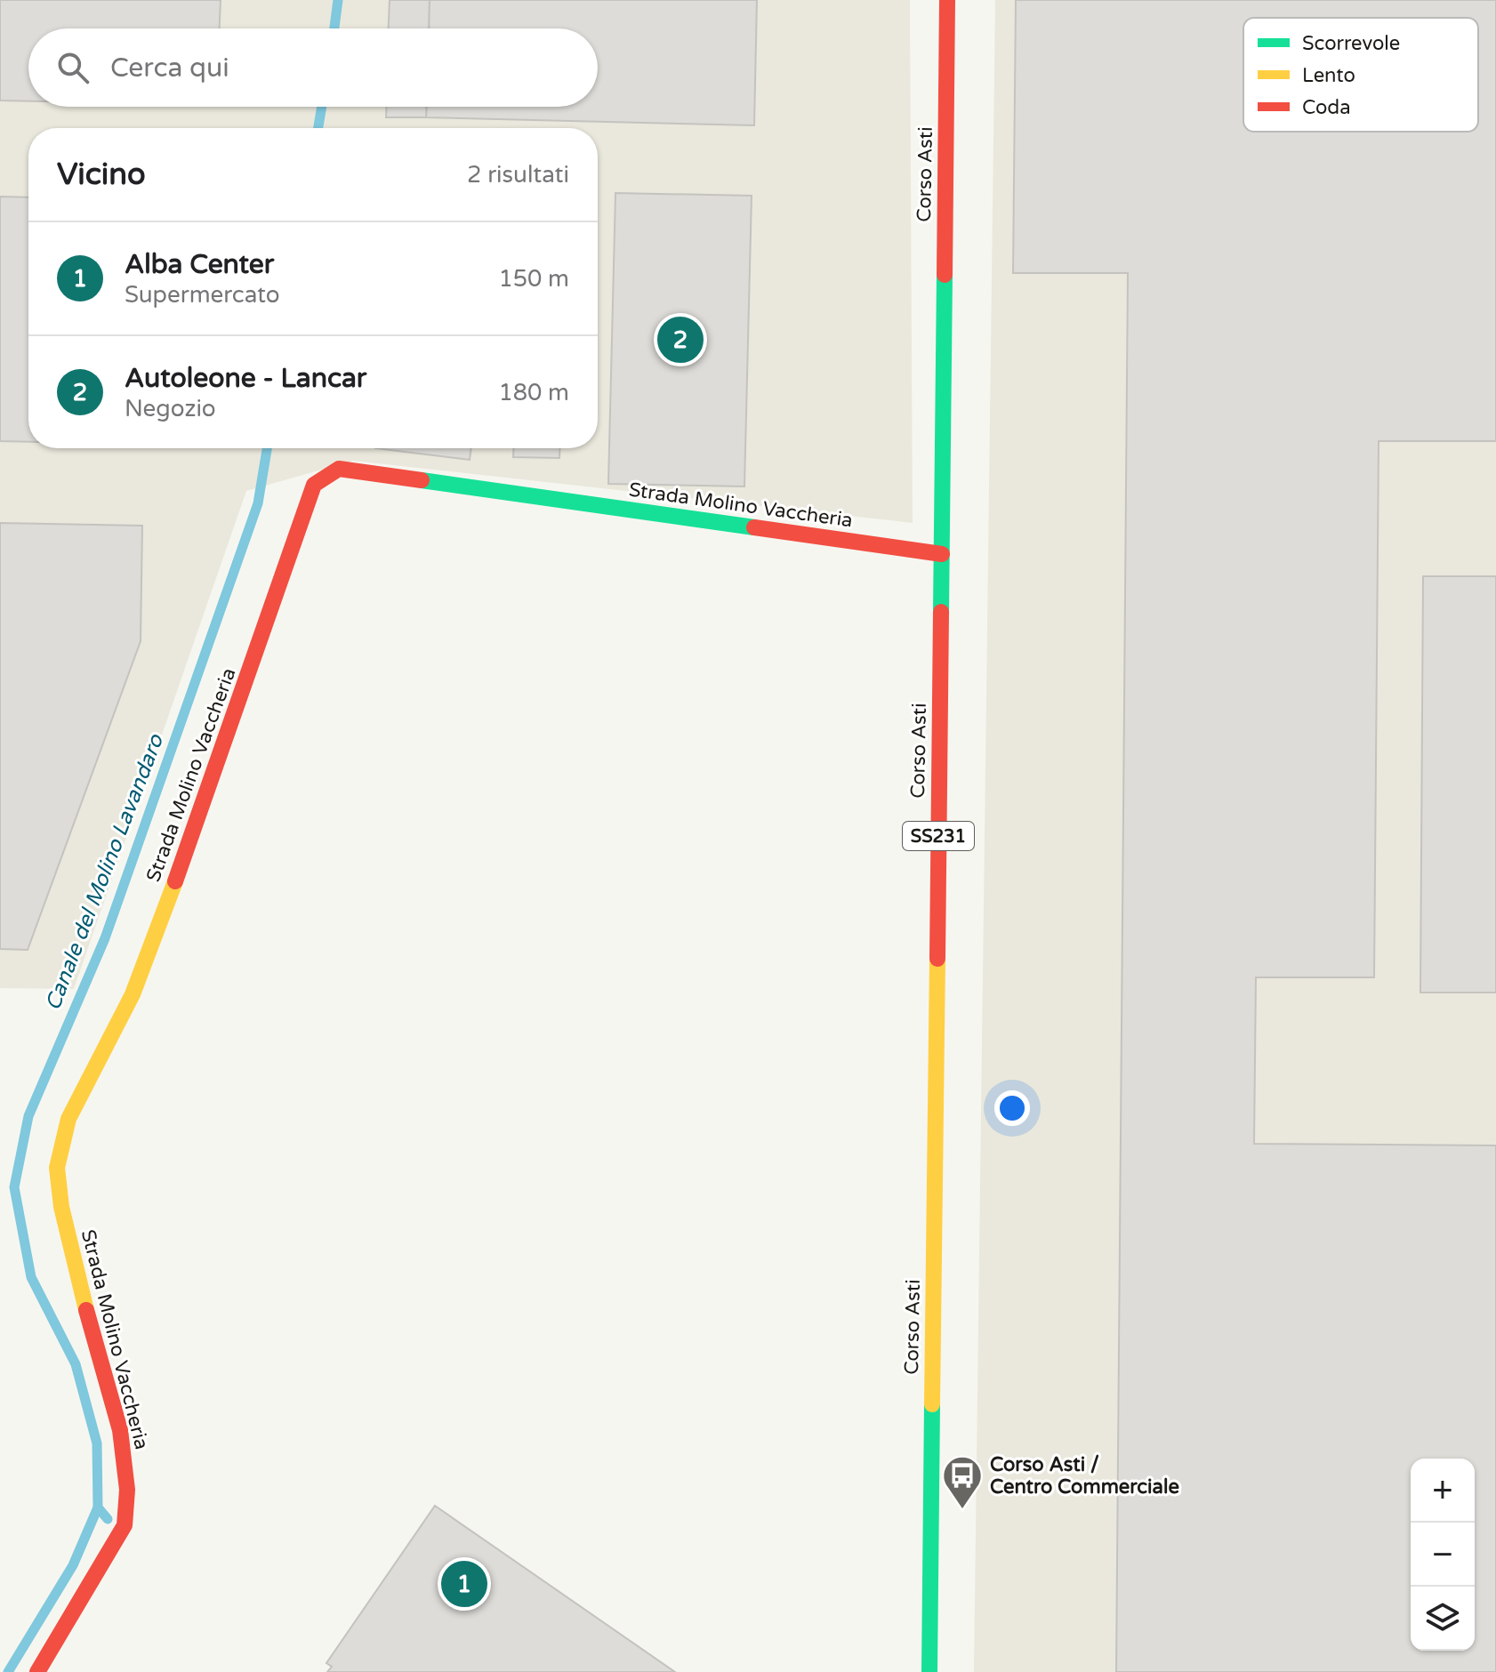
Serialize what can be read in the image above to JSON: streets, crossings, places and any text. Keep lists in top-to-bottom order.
{
  "streets": {
    "street": ["Corso Asti", "Strada Molino Vaccheria", "SS231"]
  },
  "crossings": [
    ["Corso Asti", "Strada Molino Vaccheria"]
  ],
  "water": ["Canale del Molino Lavandaro"],
  "places": {
    "bus stop": ["Corso Asti / Centro Commerciale"]
  },
  "legend": ["Scorrevole", "Lento", "Coda"],
  "page": {
    "search": "Cerca qui",
    "heading": ["Vicino", "2 risultati"],
    "list": [
      {
        "mark": "1",
        "name": "Alba Center",
        "note": "Supermercato",
        "value": "150 m"
      },
      {
        "mark": "2",
        "name": "Autoleone - Lancar",
        "note": "Negozio",
        "value": "180 m"
      }
    ],
    "pins": ["2", "1"],
    "map_buttons": ["+", "−"]
  }
}
